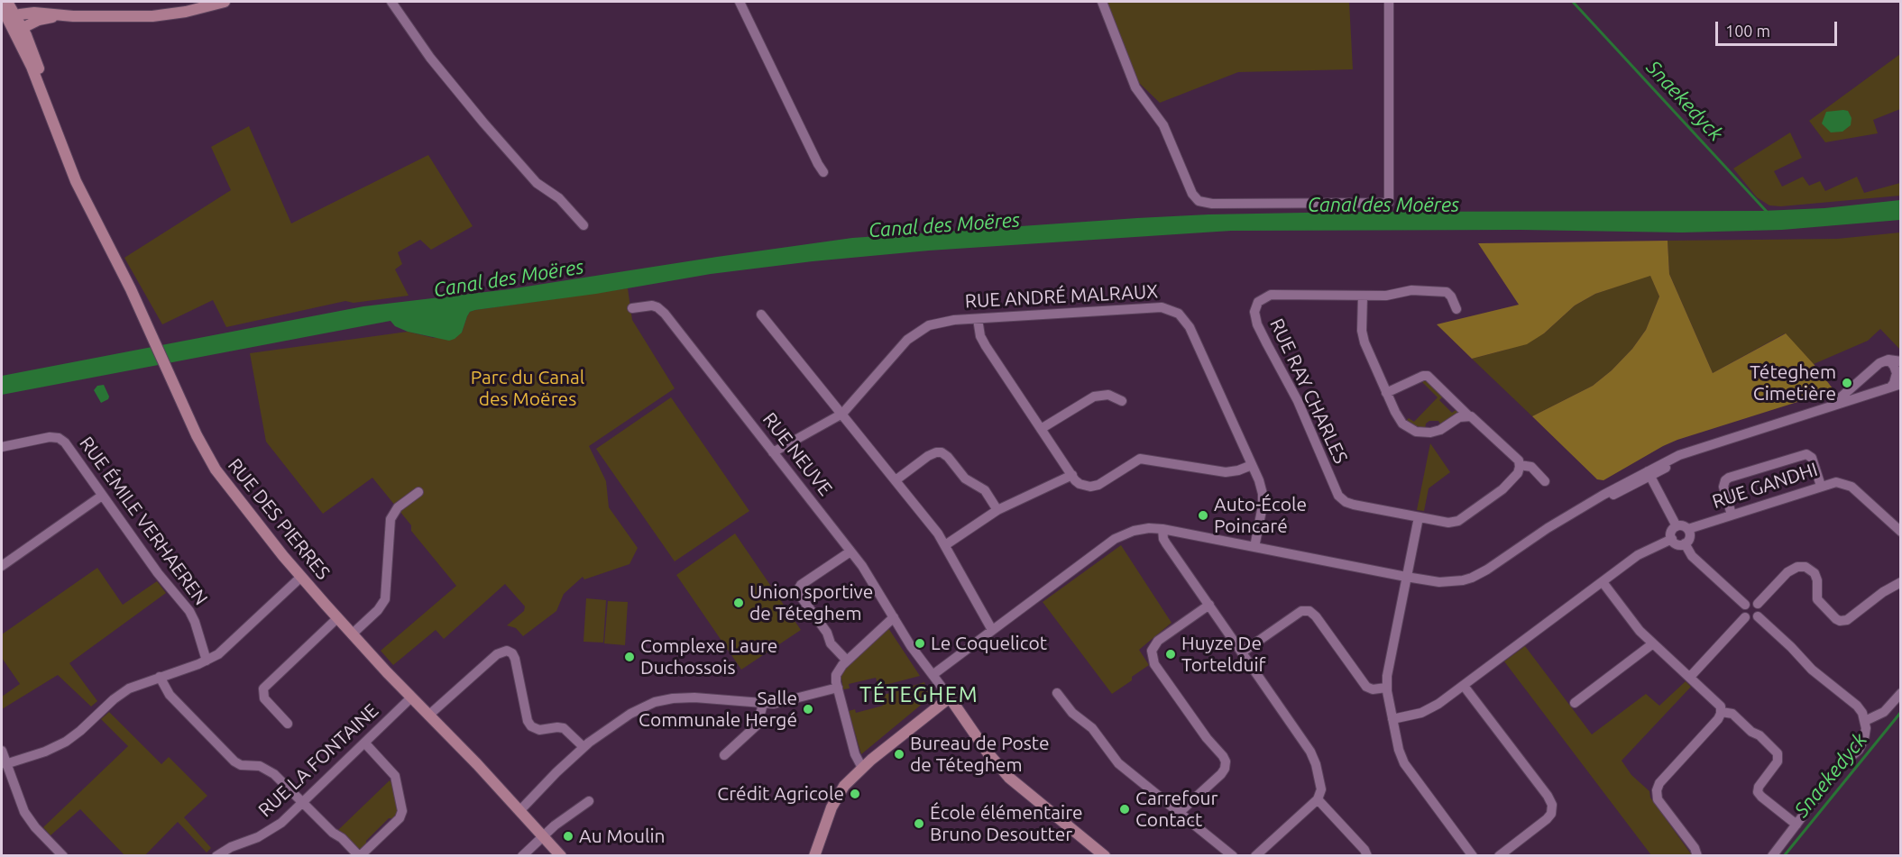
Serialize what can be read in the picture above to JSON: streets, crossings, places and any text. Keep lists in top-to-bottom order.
{
  "streets": {
    "main road": ["RUE DES PIERRES"],
    "street": [
      "RUE ANDRÉ MALRAUX",
      "RUE RAY CHARLES",
      "RUE NEUVE",
      "RUE GANDHI",
      "RUE ÉMILE VERHAEREN",
      "RUE LA FONTAINE"
    ]
  },
  "crossings": [
    ["RUE ANDRÉ MALRAUX", "RUE NEUVE"],
    ["RUE DES PIERRES", "RUE LA FONTAINE"]
  ],
  "districts": ["TÉTEGHEM"],
  "water": ["Snaekedyck", "Canal des Moëres"],
  "parks": ["Parc du Canal des Moëres"],
  "places": [
    "Téteghem Cimetière",
    "Auto-École Poincaré",
    "Union sportive de Téteghem",
    "Le Coquelicot",
    "Huyze De Tortelduif",
    "Complexe Laure Duchossois",
    "Salle Communale Hergé",
    "Bureau de Poste de Téteghem",
    "Crédit Agricole",
    "Carrefour Contact",
    "École élémentaire Bruno Desoutter",
    "Au Moulin"
  ],
  "scale_bar": "100 m"
}
